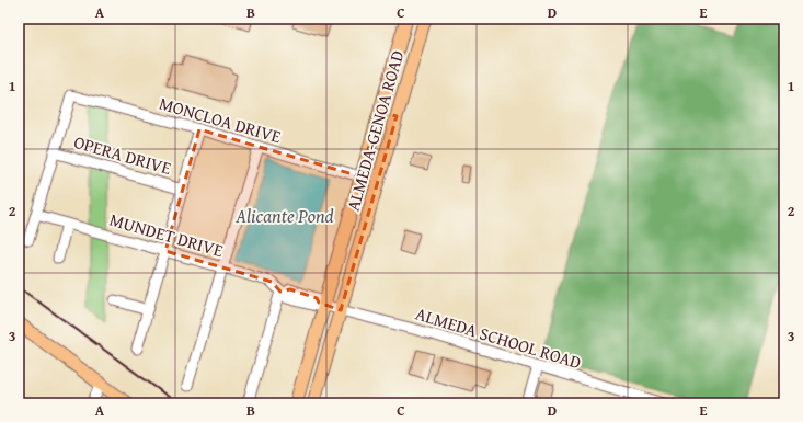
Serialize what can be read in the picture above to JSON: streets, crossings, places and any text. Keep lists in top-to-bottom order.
{
  "streets": {
    "main road": ["ALMEDA-GENOA ROAD"],
    "street": [
      "MONCLOA DRIVE",
      "OPERA DRIVE",
      "MUNDET DRIVE",
      "ALMEDA SCHOOL ROAD"
    ]
  },
  "crossings": [
    ["MONCLOA DRIVE", "ALMEDA-GENOA ROAD"],
    ["MONCLOA DRIVE", "OPERA DRIVE"],
    ["ALMEDA-GENOA ROAD", "ALMEDA SCHOOL ROAD"]
  ],
  "water": ["Alicante Pond"],
  "grid": {
    "columns": [
      "A",
      "B",
      "C",
      "D",
      "E"
    ],
    "rows": ["1", "2", "3"]
  }
}
